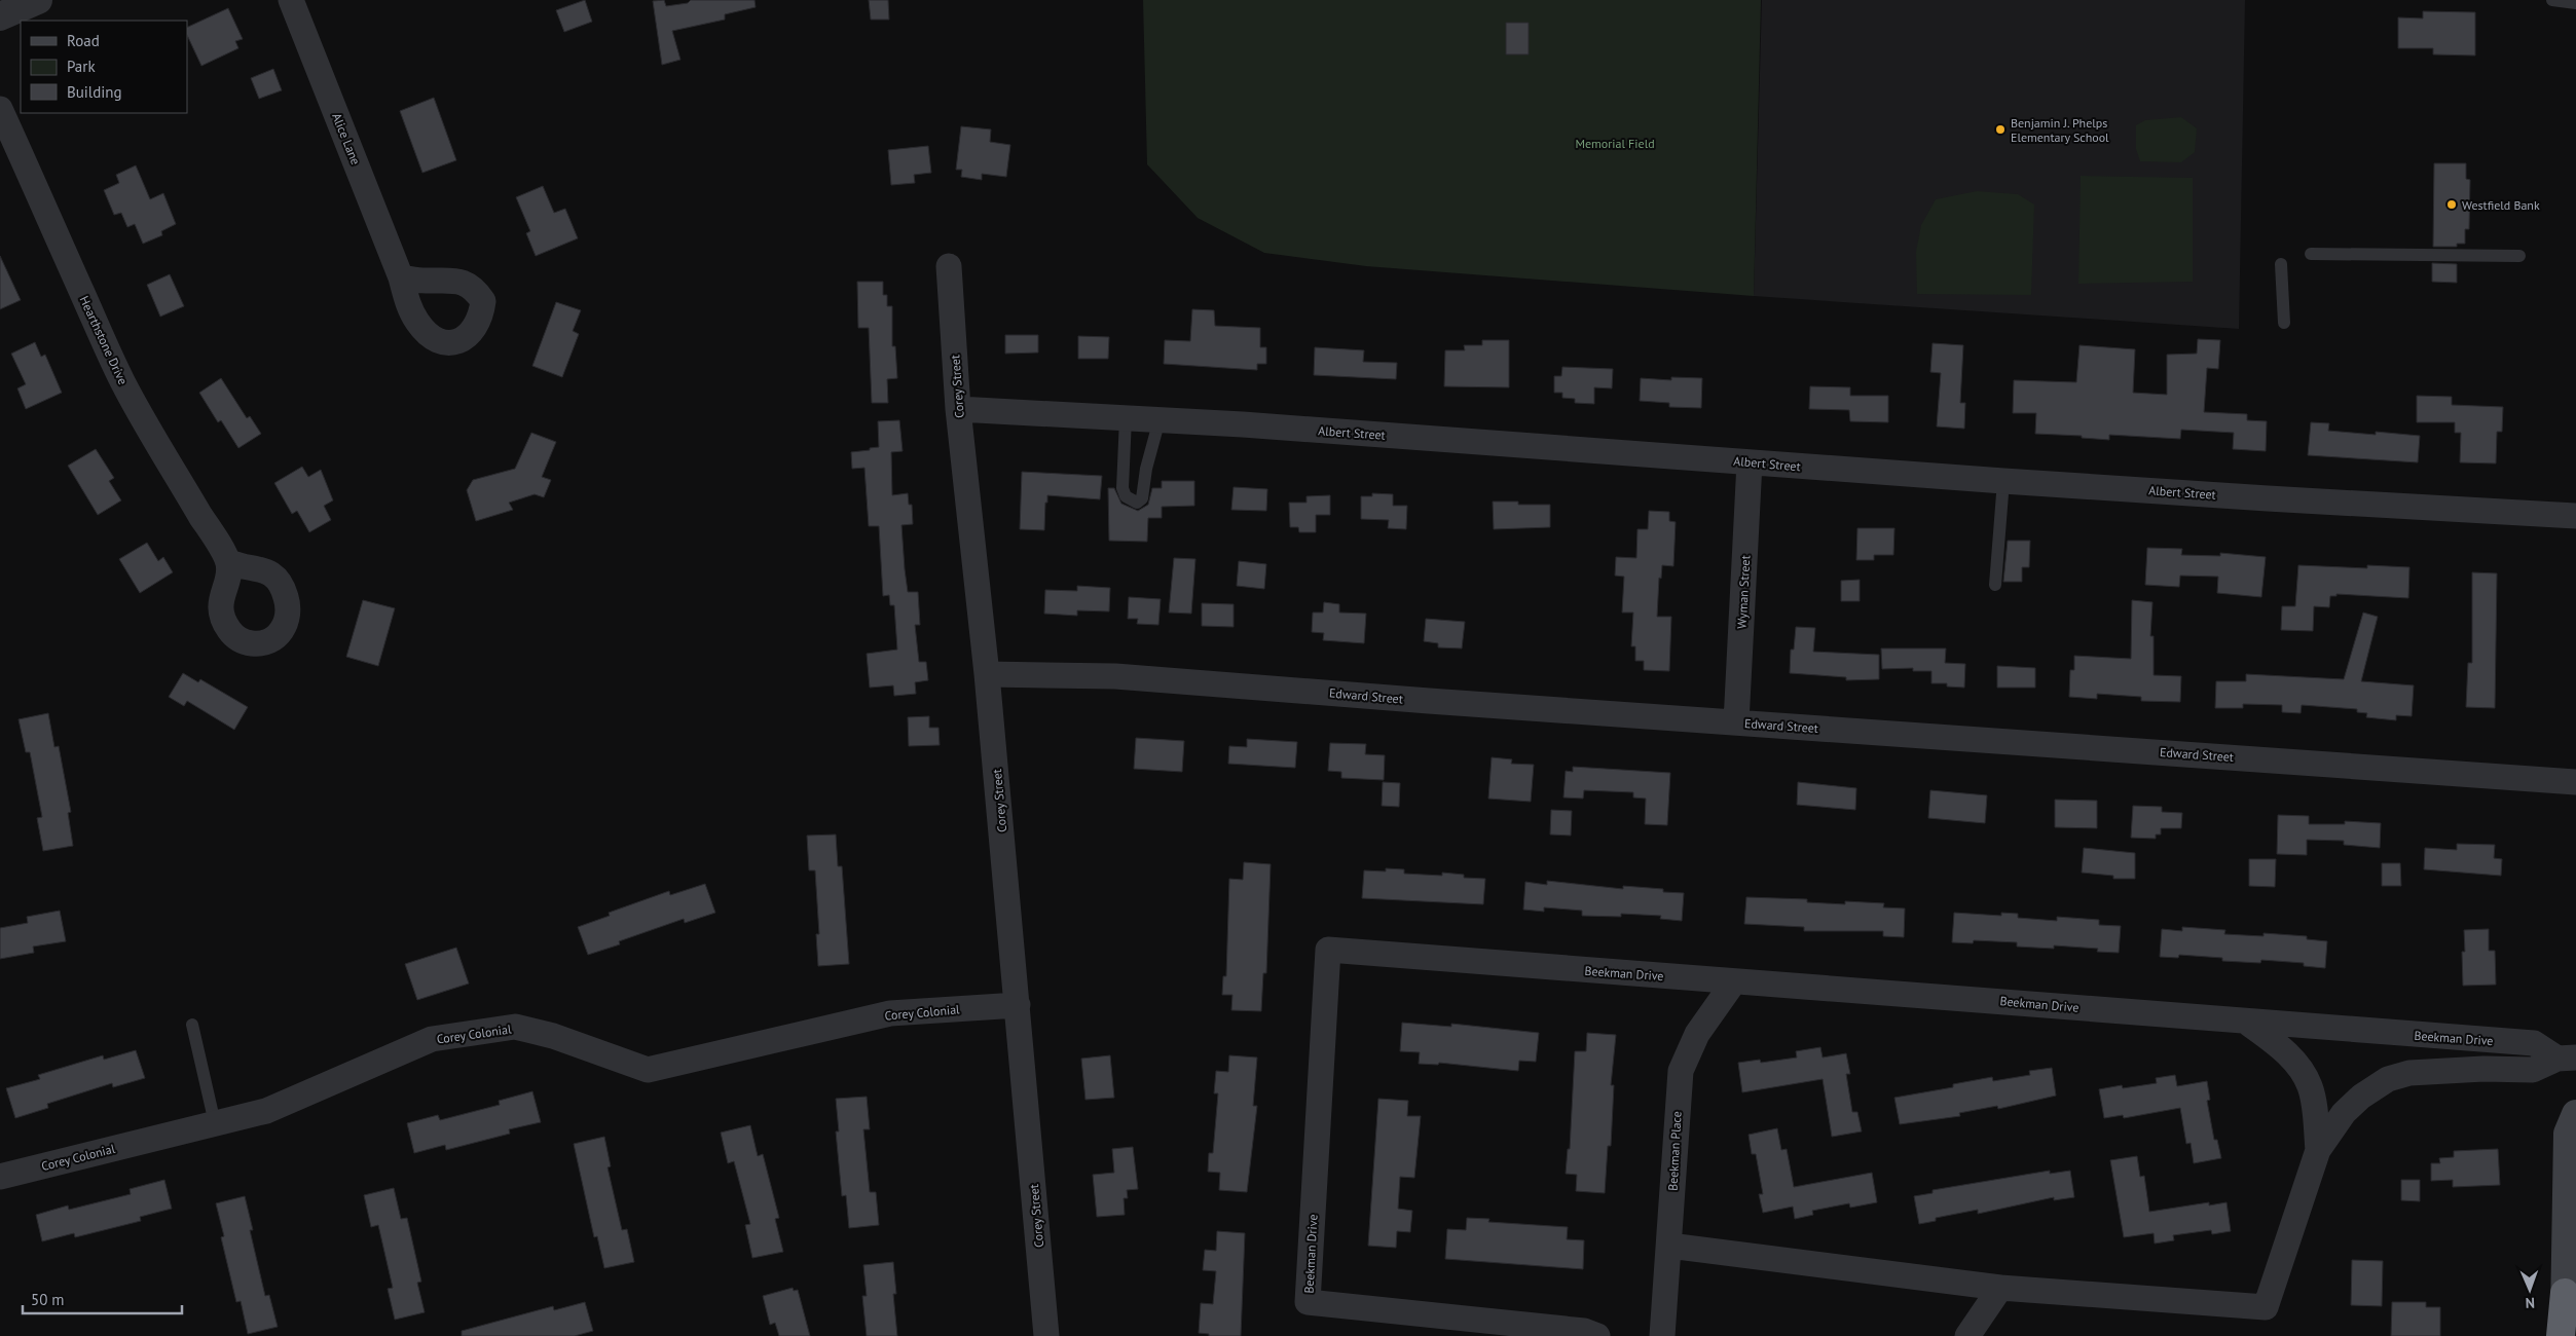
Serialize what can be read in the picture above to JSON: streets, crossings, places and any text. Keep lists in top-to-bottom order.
{
  "streets": {
    "street": [
      "Alice Lane",
      "Hearthstone Drive",
      "Corey Street",
      "Albert Street",
      "Wyman Street",
      "Edward Street",
      "Beekman Drive",
      "Corey Colonial",
      "Beekman Place"
    ]
  },
  "crossings": [
    ["Corey Street", "Albert Street"],
    ["Corey Street", "Edward Street"],
    ["Corey Street", "Corey Colonial"],
    ["Albert Street", "Wyman Street"],
    ["Wyman Street", "Edward Street"],
    ["Beekman Drive", "Beekman Place"]
  ],
  "parks": ["Memorial Field"],
  "places": ["Benjamin J. Phelps Elementary School", "Westfield Bank"],
  "legend": ["Road", "Park", "Building"],
  "scale_bar": "50 m",
  "north": "bottom"
}
